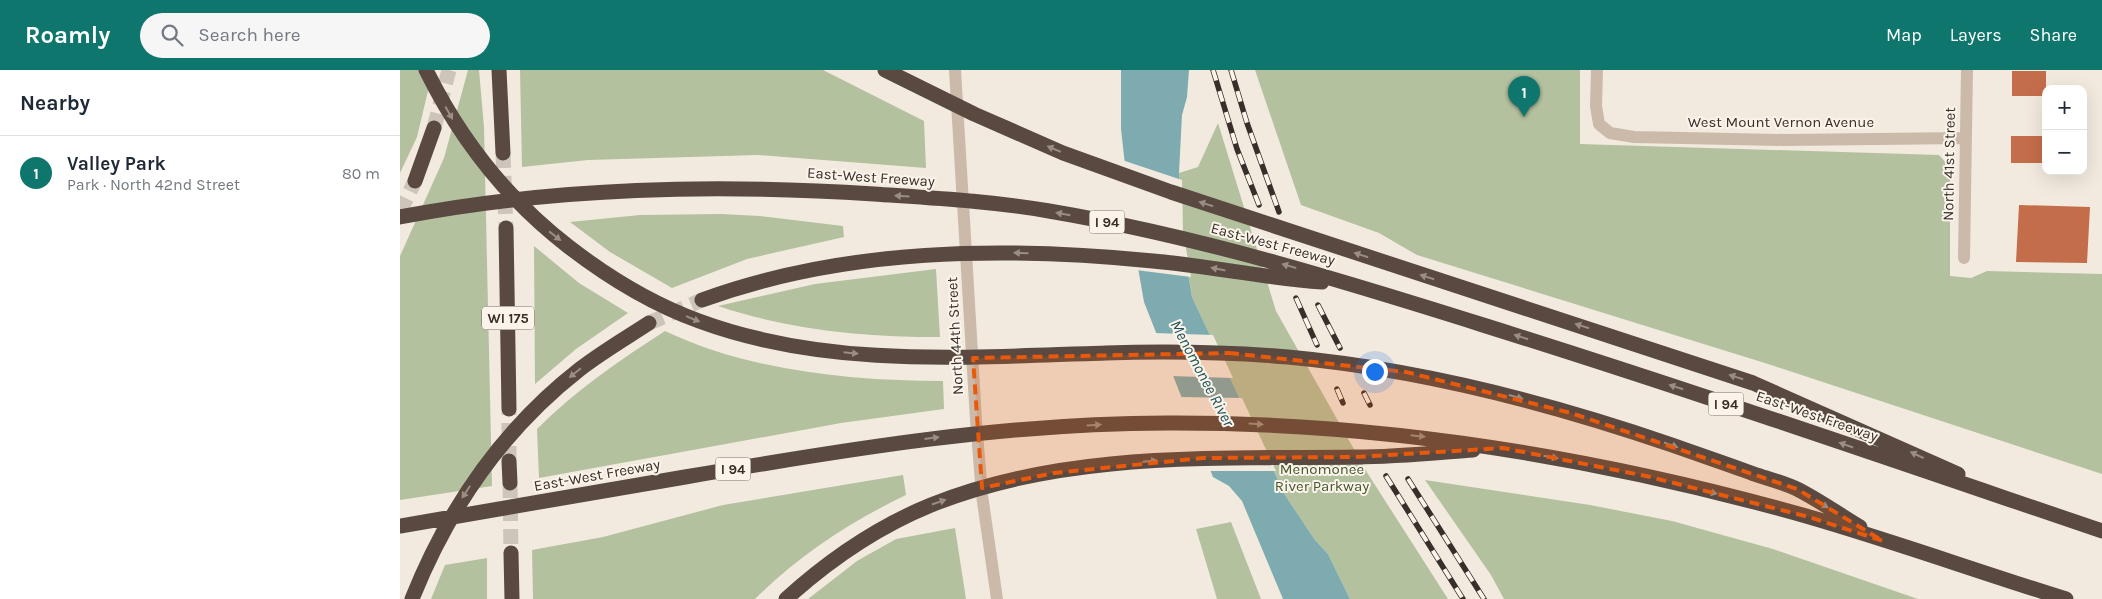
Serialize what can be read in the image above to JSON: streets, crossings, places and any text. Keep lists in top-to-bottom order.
{
  "streets": {
    "highway": ["East-West Freeway", "I 94", "WI 175"],
    "street": ["West Mount Vernon Avenue", "North 41st Street", "North 44th Street"]
  },
  "crossings": [
    ["West Mount Vernon Avenue", "North 41st Street"]
  ],
  "water": ["Menomonee River"],
  "parks": ["Menomonee River Parkway"],
  "page": {
    "header": "Roamly",
    "search": "Search here",
    "nav": ["Map", "Layers", "Share"],
    "heading": "Nearby",
    "pins": "1",
    "map_buttons": ["+", "−"],
    "list": [
      {
        "mark": "1",
        "name": "Valley Park",
        "note": "Park · North 42nd Street",
        "value": "80 m"
      }
    ]
  }
}
